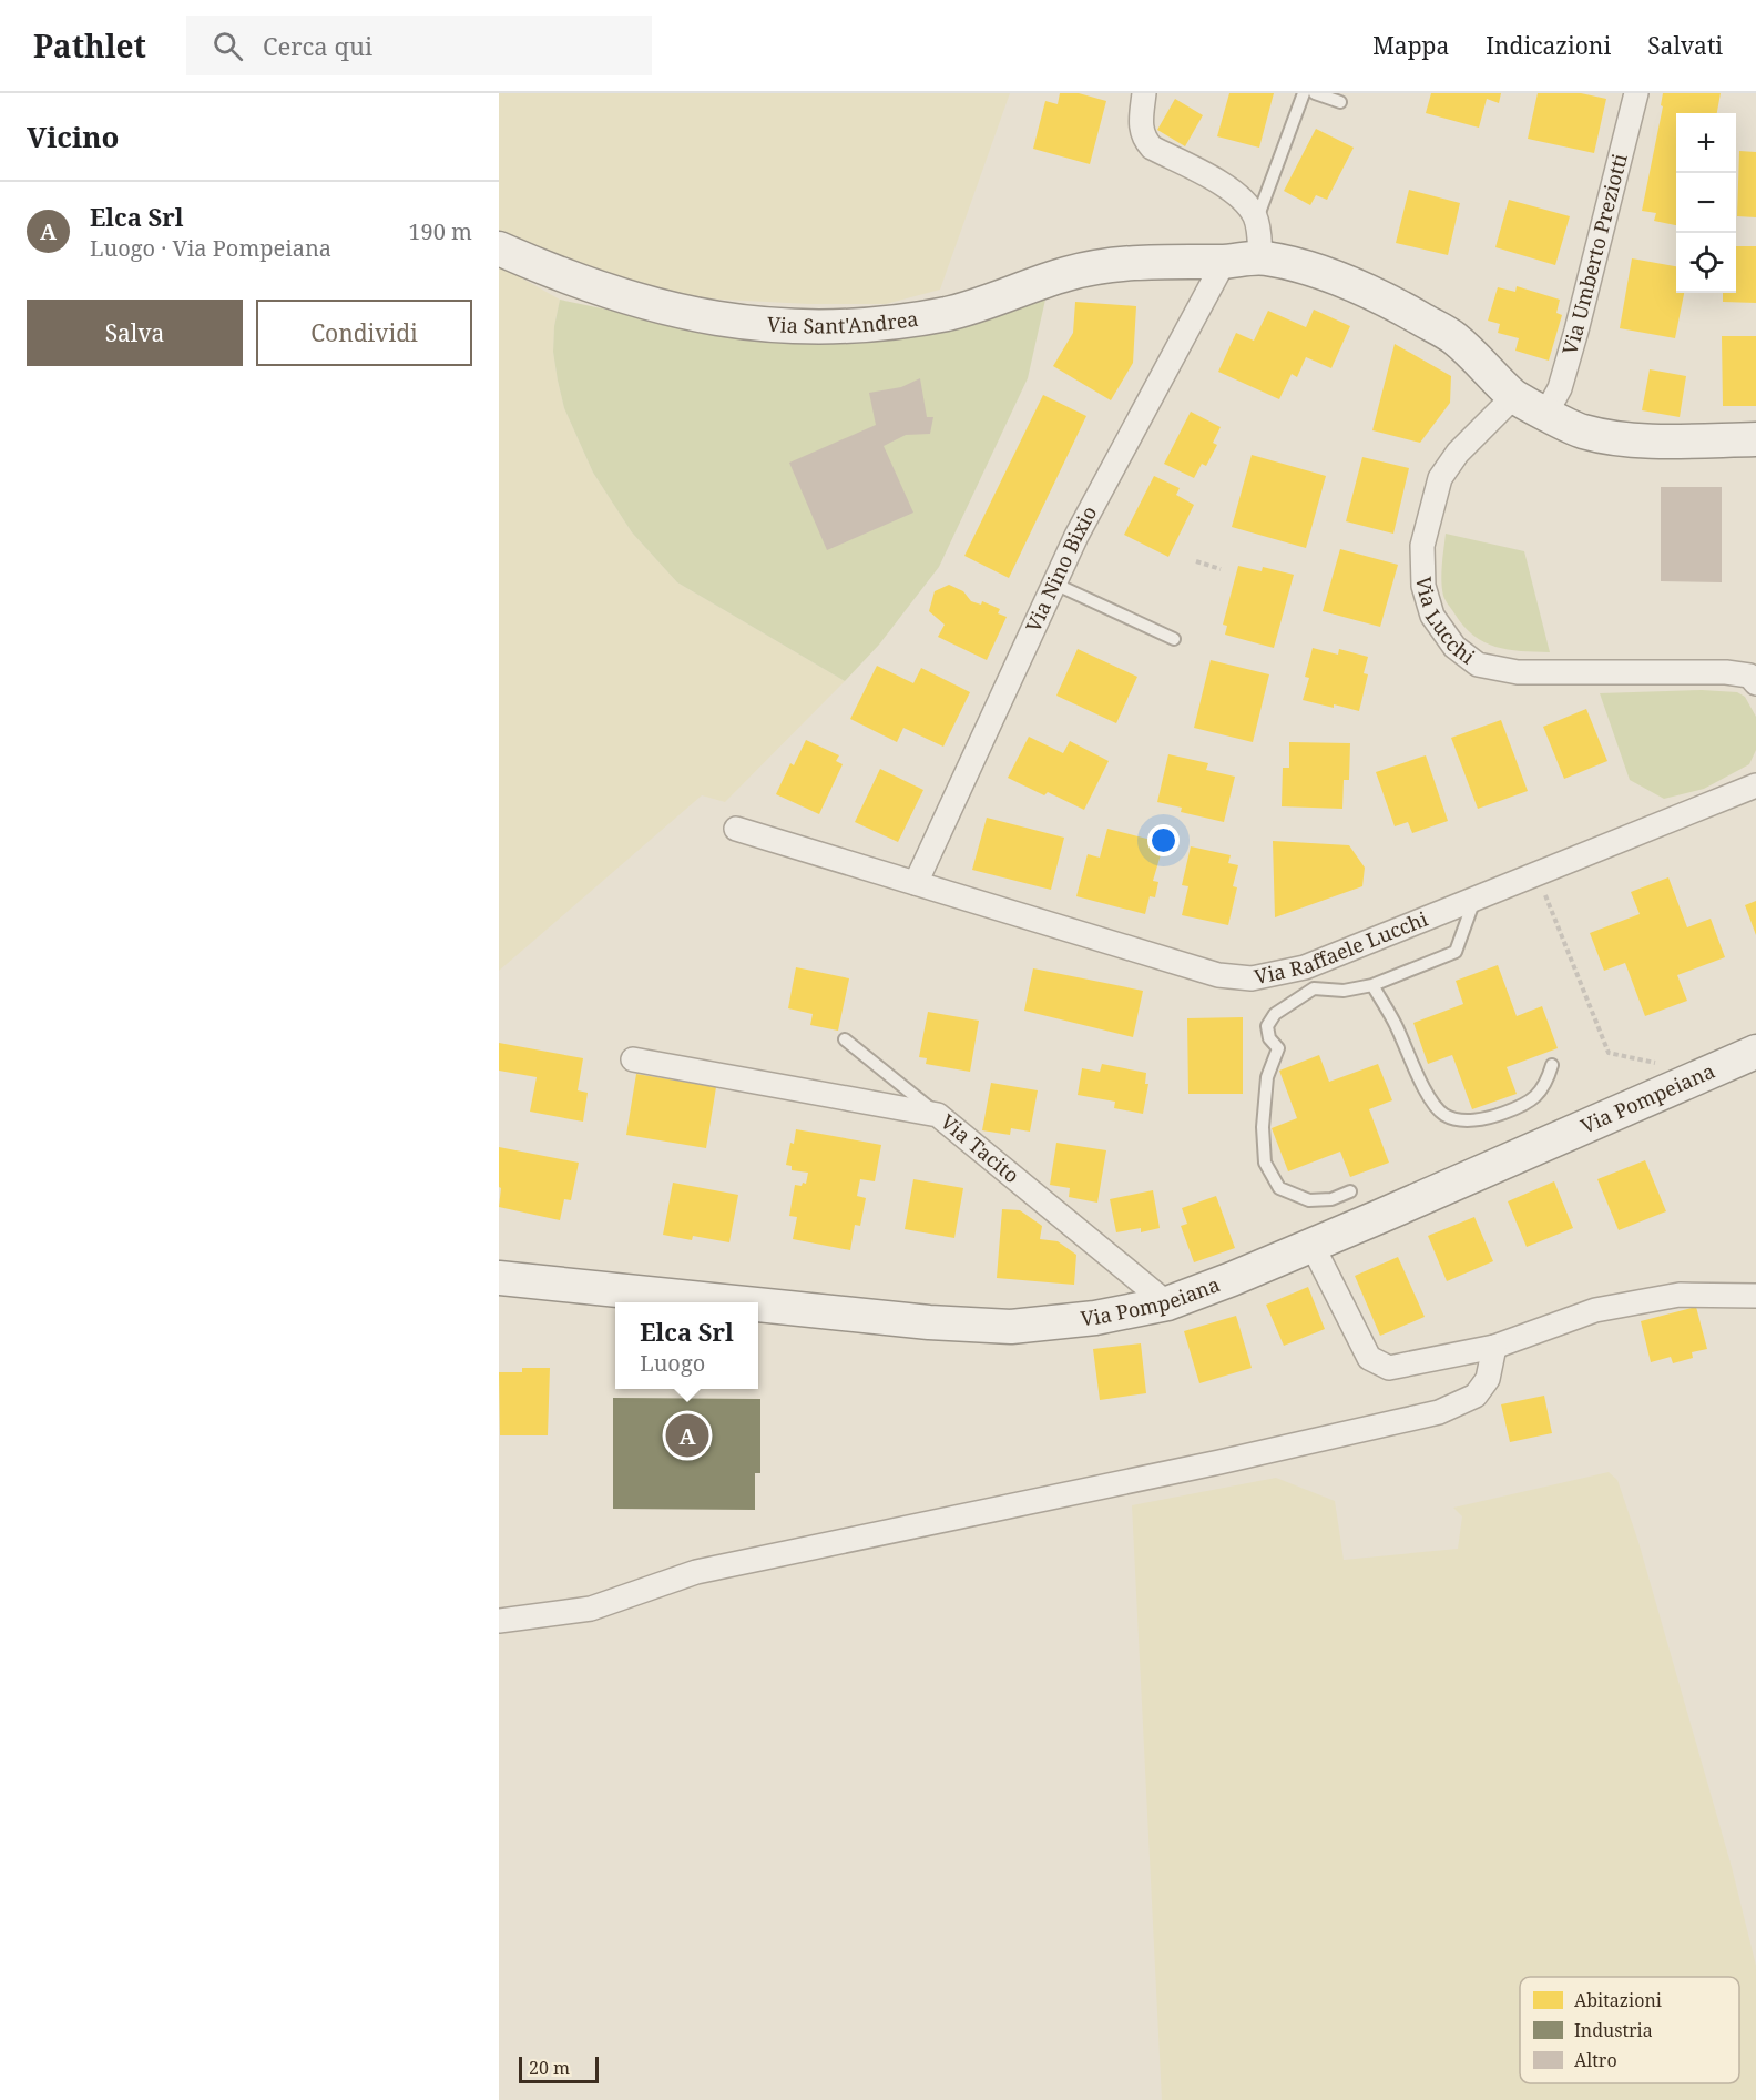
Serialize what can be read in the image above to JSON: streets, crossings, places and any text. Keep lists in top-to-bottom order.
{
  "streets": {
    "street": [
      "Via Umberto Preziotti",
      "Via Sant'Andrea",
      "Via Nino Bixio",
      "Via Lucchi",
      "Via Raffaele Lucchi",
      "Via Pompeiana",
      "Via Tacito"
    ]
  },
  "crossings": [
    ["Via Sant'Andrea", "Via Nino Bixio"],
    ["Via Nino Bixio", "Via Raffaele Lucchi"],
    ["Via Pompeiana", "Via Tacito"]
  ],
  "legend": ["Abitazioni", "Industria", "Altro"],
  "scale_bar": "20 m",
  "page": {
    "header": "Pathlet",
    "search": "Cerca qui",
    "nav": ["Mappa", "Indicazioni", "Salvati"],
    "heading": "Vicino",
    "map_buttons": ["+", "−"],
    "list": [
      {
        "mark": "A",
        "name": "Elca Srl",
        "note": "Luogo · Via Pompeiana",
        "value": "190 m"
      }
    ],
    "buttons": ["Salva", "Condividi"],
    "popup": ["Elca Srl", "Luogo"],
    "pins": "A",
    "scale": "20 m"
  }
}
